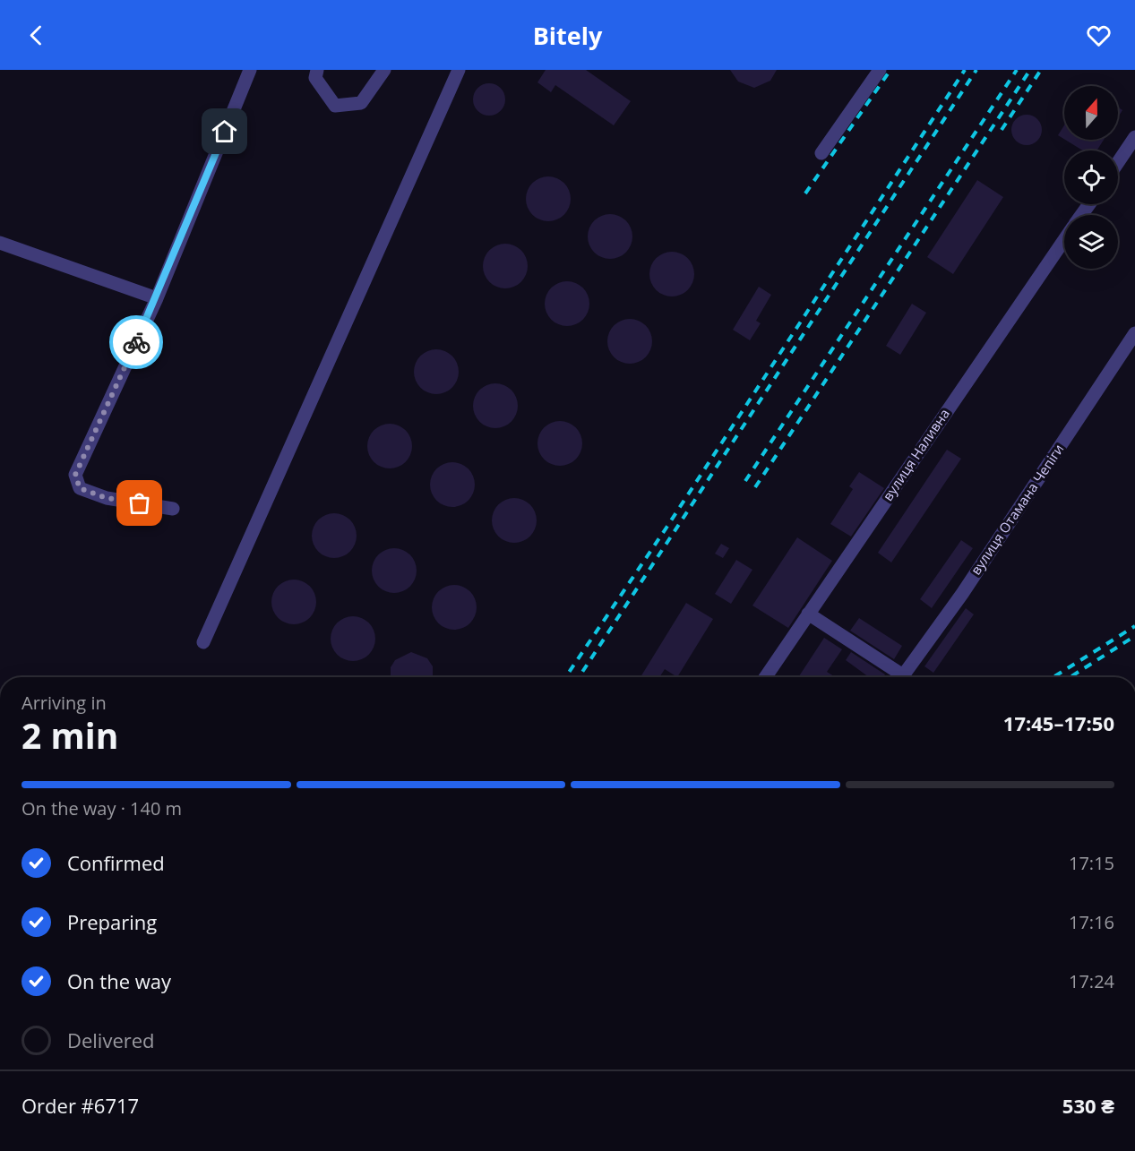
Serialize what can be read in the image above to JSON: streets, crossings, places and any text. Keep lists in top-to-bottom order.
{
  "streets": {
    "street": ["вулиця Наливна", "вулиця Отамана Чепіги"]
  },
  "north": "top",
  "page": {
    "header": "Bitely",
    "heading": ["2 min", "Arriving in", "17:45–17:50"],
    "panel": ["Order #6717", "530 ₴"],
    "bar": "On the way · 140 m",
    "list": [
      ["Confirmed", "17:15"],
      ["Preparing", "17:16"],
      ["On the way", "17:24"],
      "Delivered"
    ]
  }
}
